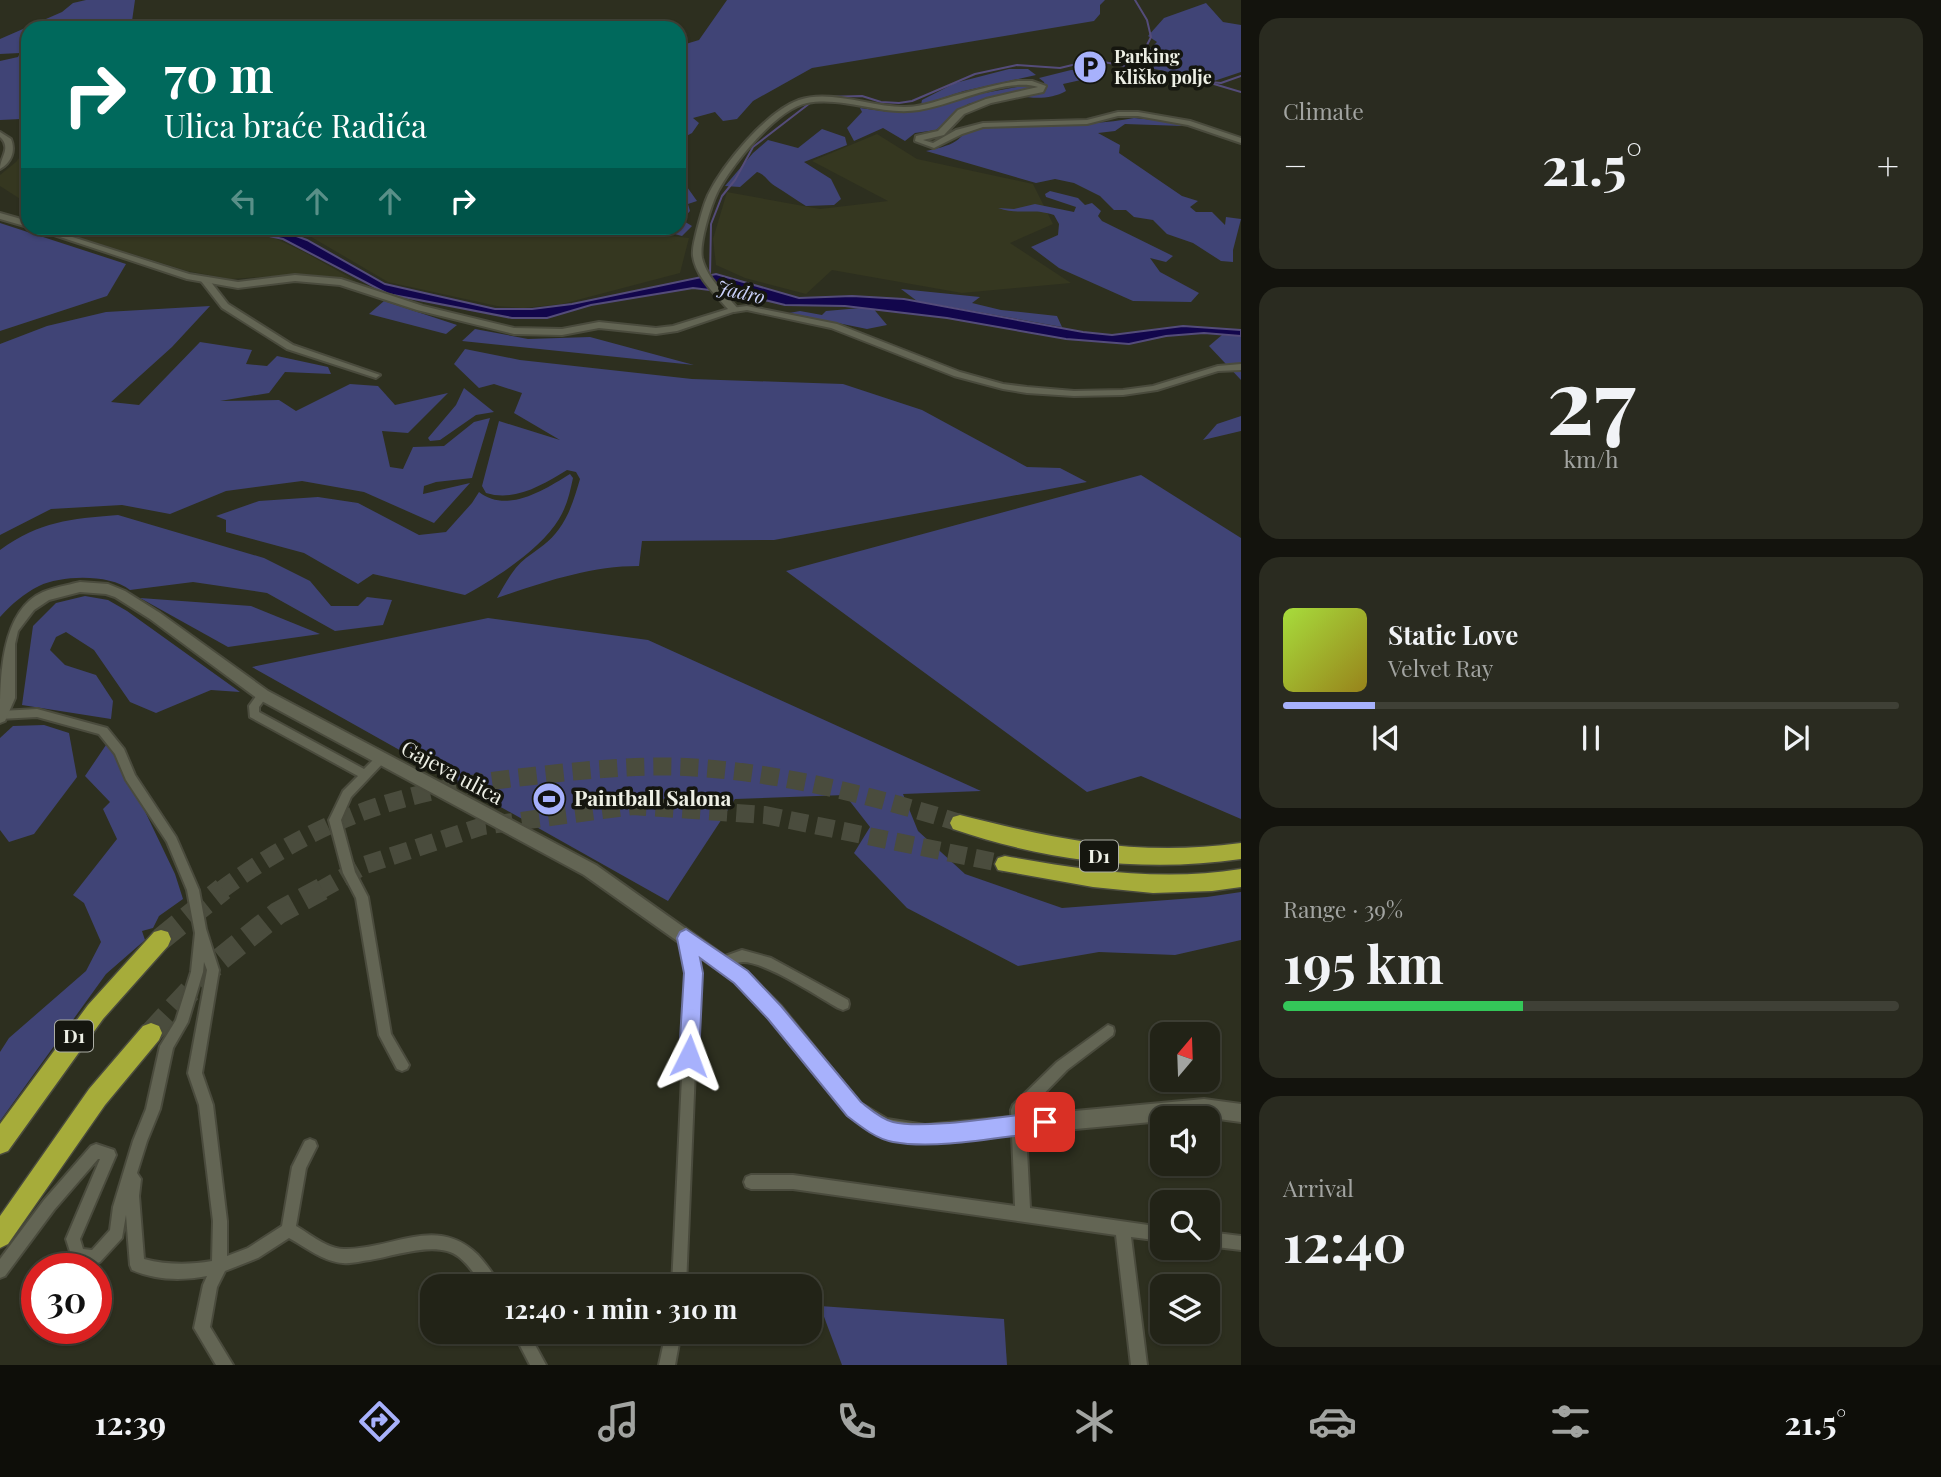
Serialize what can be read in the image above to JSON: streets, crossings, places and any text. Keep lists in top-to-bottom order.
{
  "streets": {
    "highway": ["D1"],
    "main road": ["Gajeva ulica"]
  },
  "water": ["Jadro"],
  "places": {
    "parking": ["Parking Kliško polje"],
    "sports": ["Paintball Salona"]
  },
  "north": "top",
  "page": {
    "tile": [
      "Climate",
      ["27", "km/h"],
      ["Range · 39%", "195 km"],
      ["Arrival", "12:40"]
    ],
    "turn": ["70 m", "Ulica braće Radića"],
    "heat": ["−", "21.5°", "+"],
    "song": ["Static Love", "Velvet Ray"],
    "limit": "30",
    "trip": "12:40 · 1 min · 310 m",
    "tabs": ["12:39", "21.5°"]
  }
}
